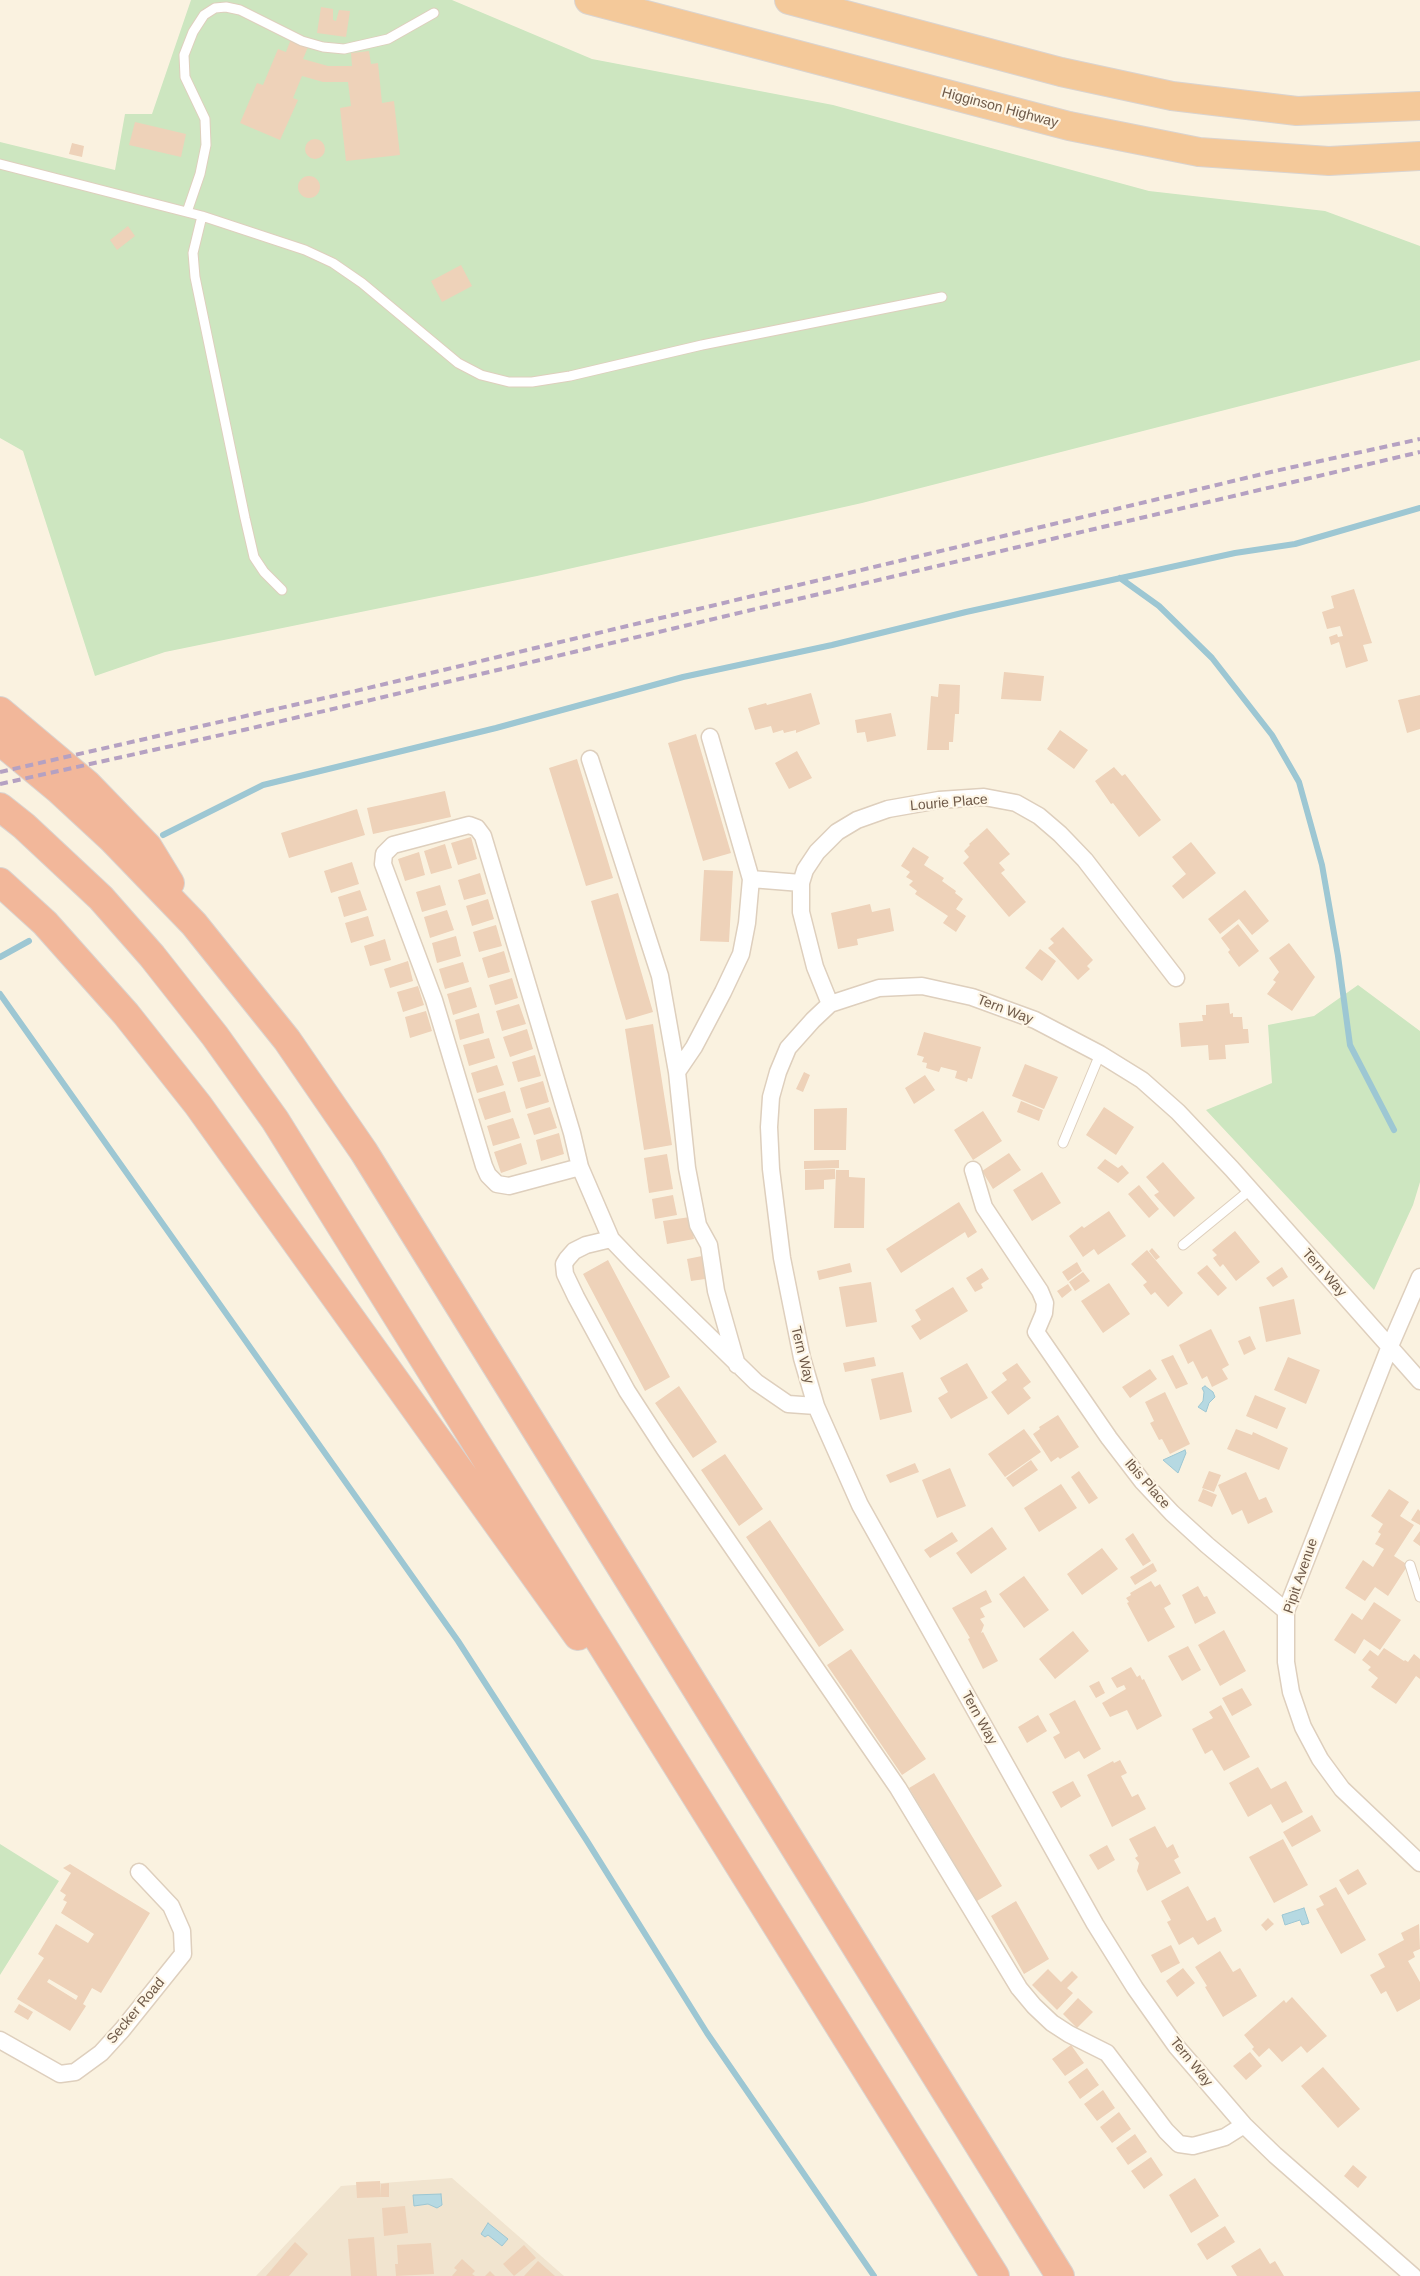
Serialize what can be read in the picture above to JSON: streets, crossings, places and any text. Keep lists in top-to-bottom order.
{
  "streets": {
    "highway": ["Higginson Highway"],
    "street": [
      "Lourie Place",
      "Tern Way",
      "Ibis Place",
      "Pipit Avenue",
      "Secker Road"
    ]
  },
  "crossings": [
    ["Lourie Place", "Tern Way"],
    ["Tern Way", "Pipit Avenue"],
    ["Ibis Place", "Pipit Avenue"]
  ]
}
